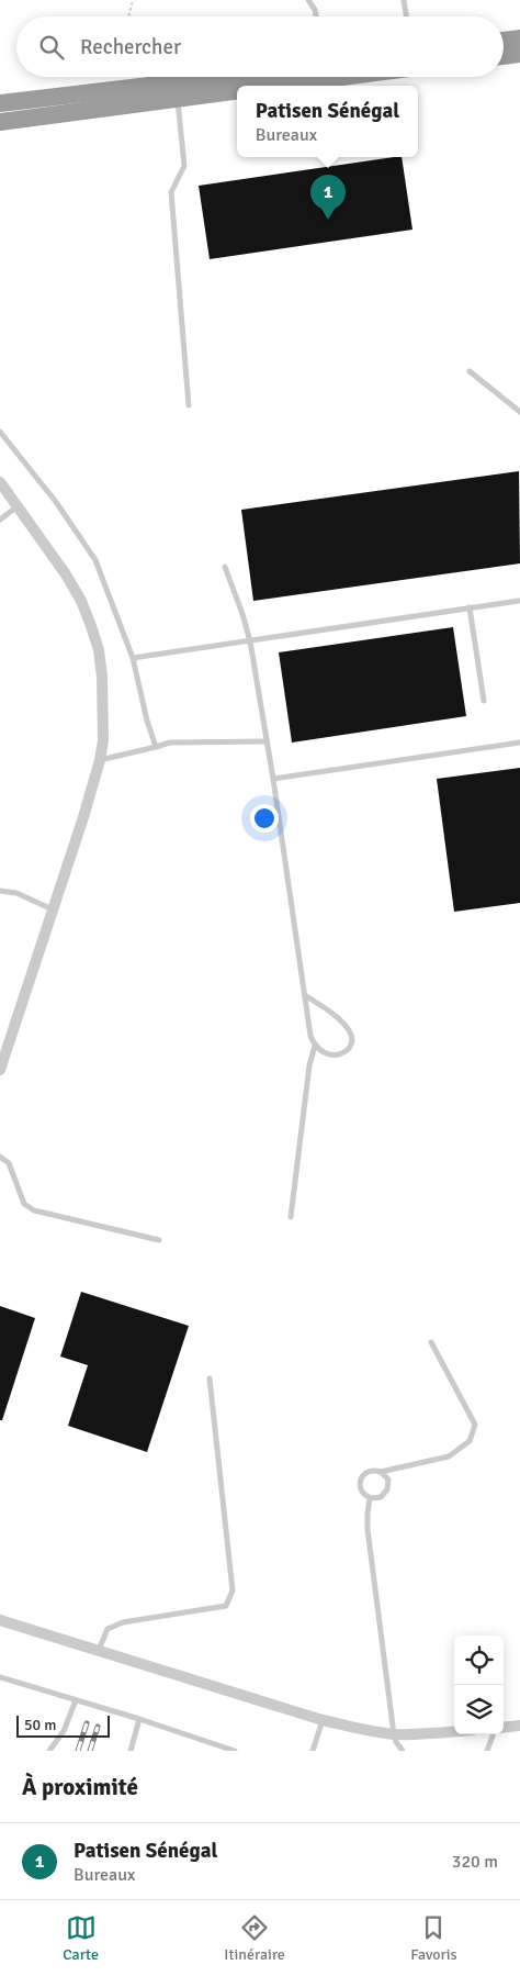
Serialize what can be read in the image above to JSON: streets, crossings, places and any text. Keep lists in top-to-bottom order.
{
  "scale_bar": "50 m",
  "page": {
    "search": "Rechercher",
    "popup": ["Patisen Sénégal", "Bureaux"],
    "pins": "1",
    "scale": "50 m",
    "heading": "À proximité",
    "list": [
      {
        "mark": "1",
        "name": "Patisen Sénégal",
        "note": "Bureaux",
        "value": "320 m"
      }
    ],
    "nav": ["Carte", "Itinéraire", "Favoris"]
  }
}
